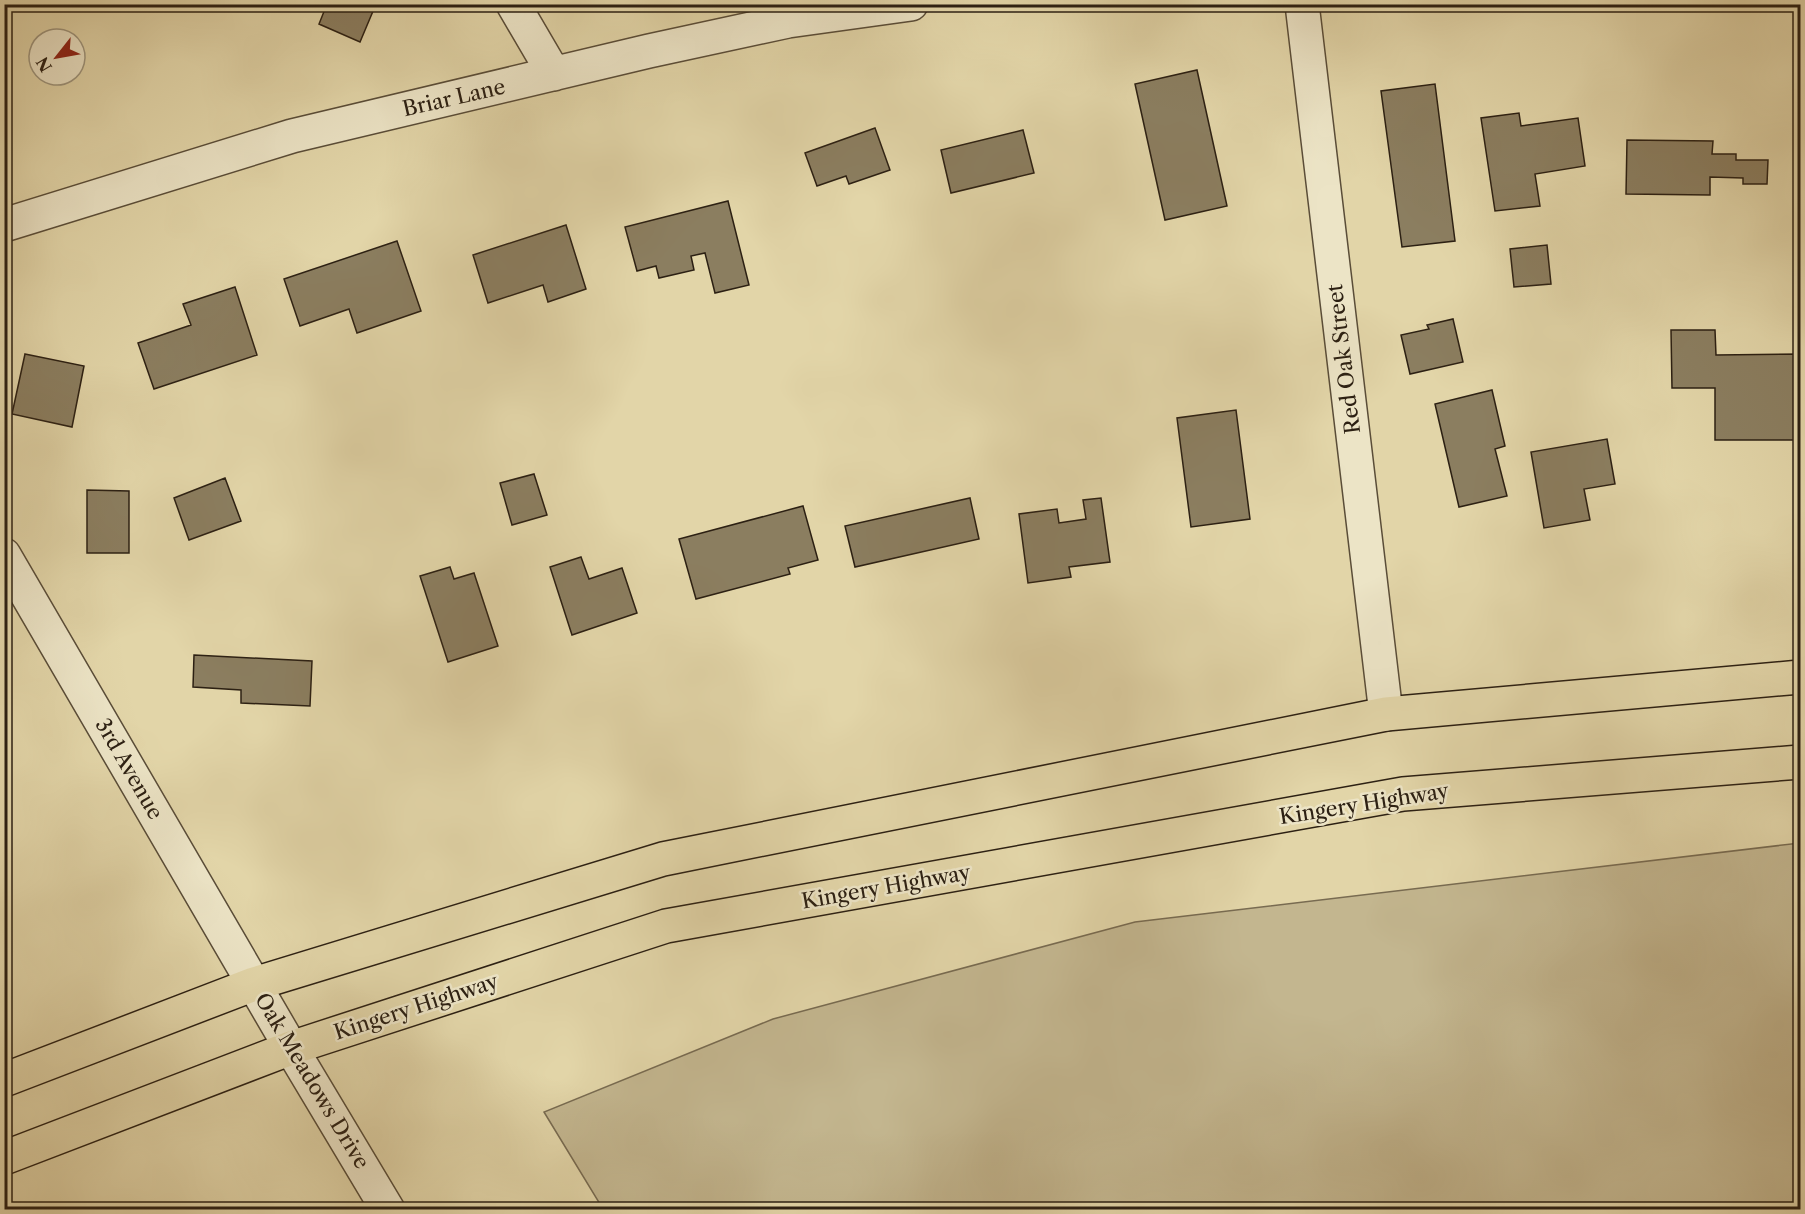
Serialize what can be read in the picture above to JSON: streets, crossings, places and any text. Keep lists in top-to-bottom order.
{
  "streets": {
    "highway": ["Kingery Highway"],
    "street": [
      "Briar Lane",
      "Red Oak Street",
      "3rd Avenue",
      "Oak Meadows Drive"
    ]
  },
  "crossings": [
    ["3rd Avenue", "Oak Meadows Drive"],
    ["Kingery Highway", "Oak Meadows Drive"]
  ],
  "north": "bottom left"
}
